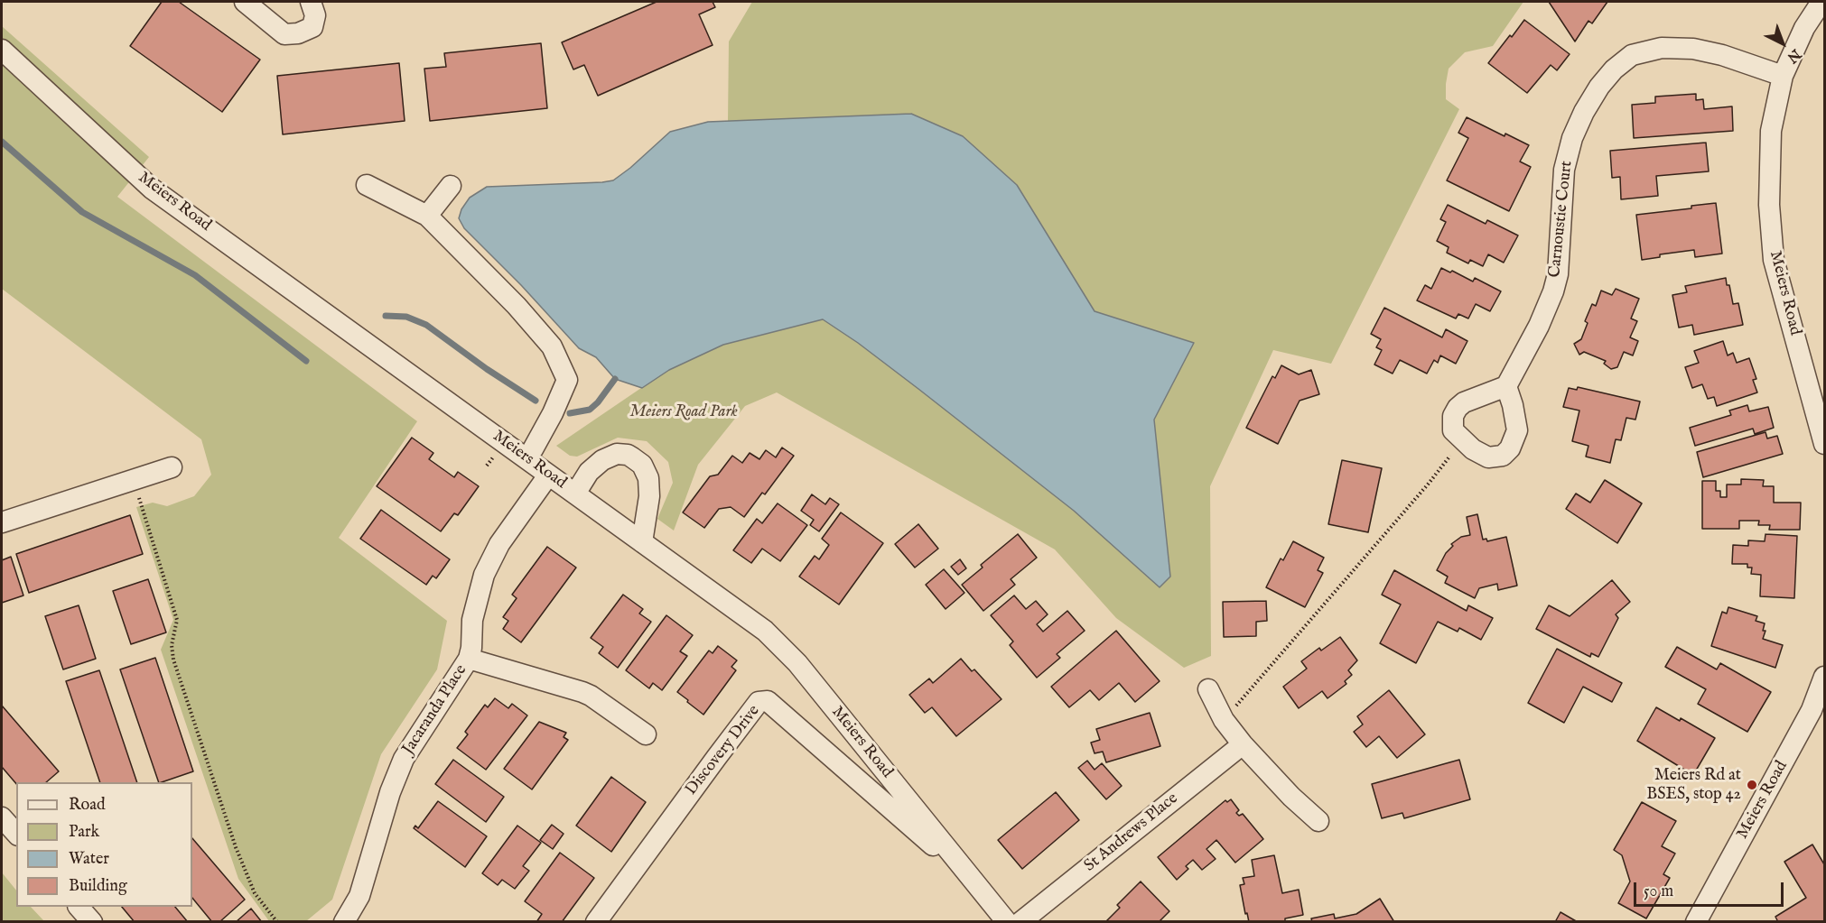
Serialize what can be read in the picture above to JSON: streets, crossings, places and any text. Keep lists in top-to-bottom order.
{
  "streets": {
    "street": [
      "Meiers Road",
      "Carnoustie Court",
      "Jacaranda Place",
      "Discovery Drive",
      "St Andrews Place"
    ]
  },
  "crossings": [
    ["Meiers Road", "Carnoustie Court"],
    ["Meiers Road", "Jacaranda Place"],
    ["Meiers Road", "Discovery Drive"]
  ],
  "parks": ["Meiers Road Park"],
  "places": ["Meiers Rd at BSES, stop 42"],
  "legend": [
    "Road",
    "Park",
    "Water",
    "Building"
  ],
  "scale_bar": "50 m",
  "north": "bottom right"
}
